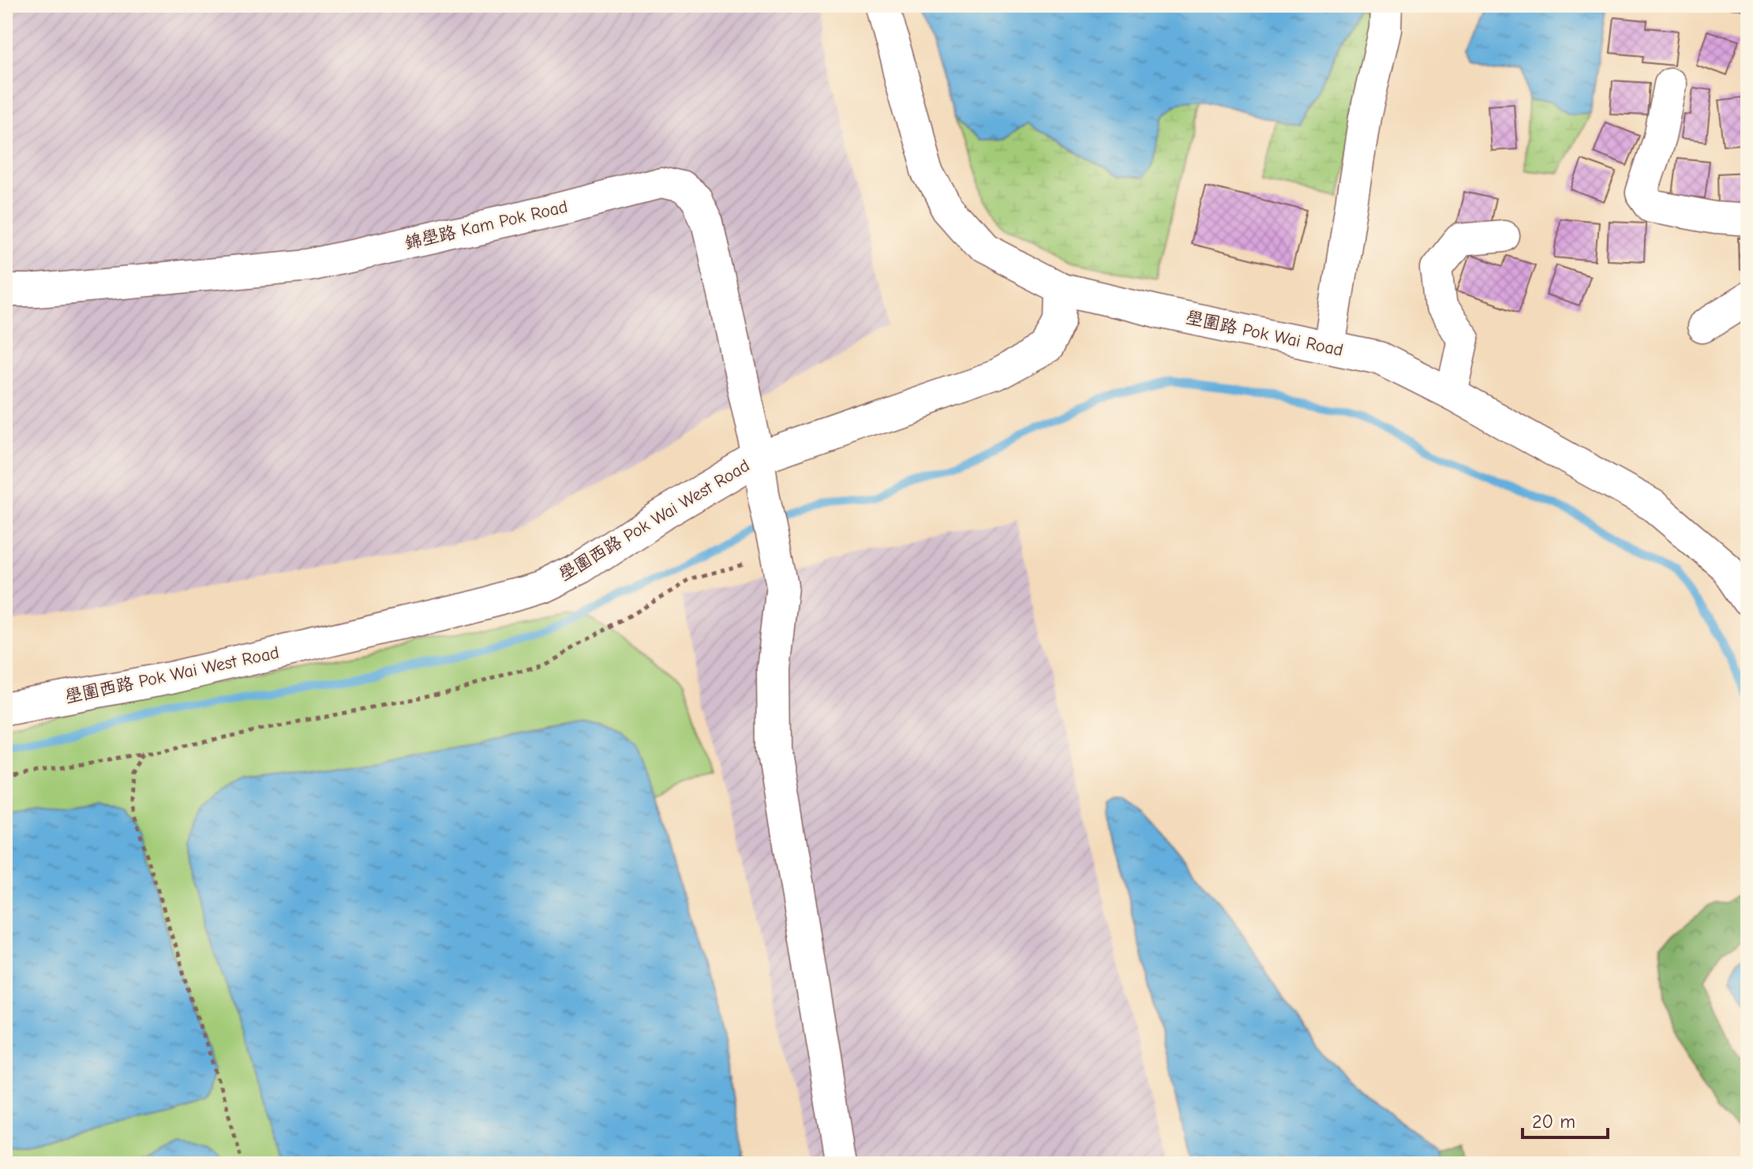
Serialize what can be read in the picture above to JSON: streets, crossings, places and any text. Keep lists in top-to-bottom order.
{
  "streets": {
    "street": ["錦壆路 Kam Pok Road", "壆圍路 Pok Wai Road", "壆圍西路 Pok Wai West Road"]
  },
  "crossings": [
    ["錦壆路 Kam Pok Road", "壆圍西路 Pok Wai West Road"],
    ["壆圍路 Pok Wai Road", "壆圍西路 Pok Wai West Road"]
  ],
  "scale_bar": "20 m"
}
